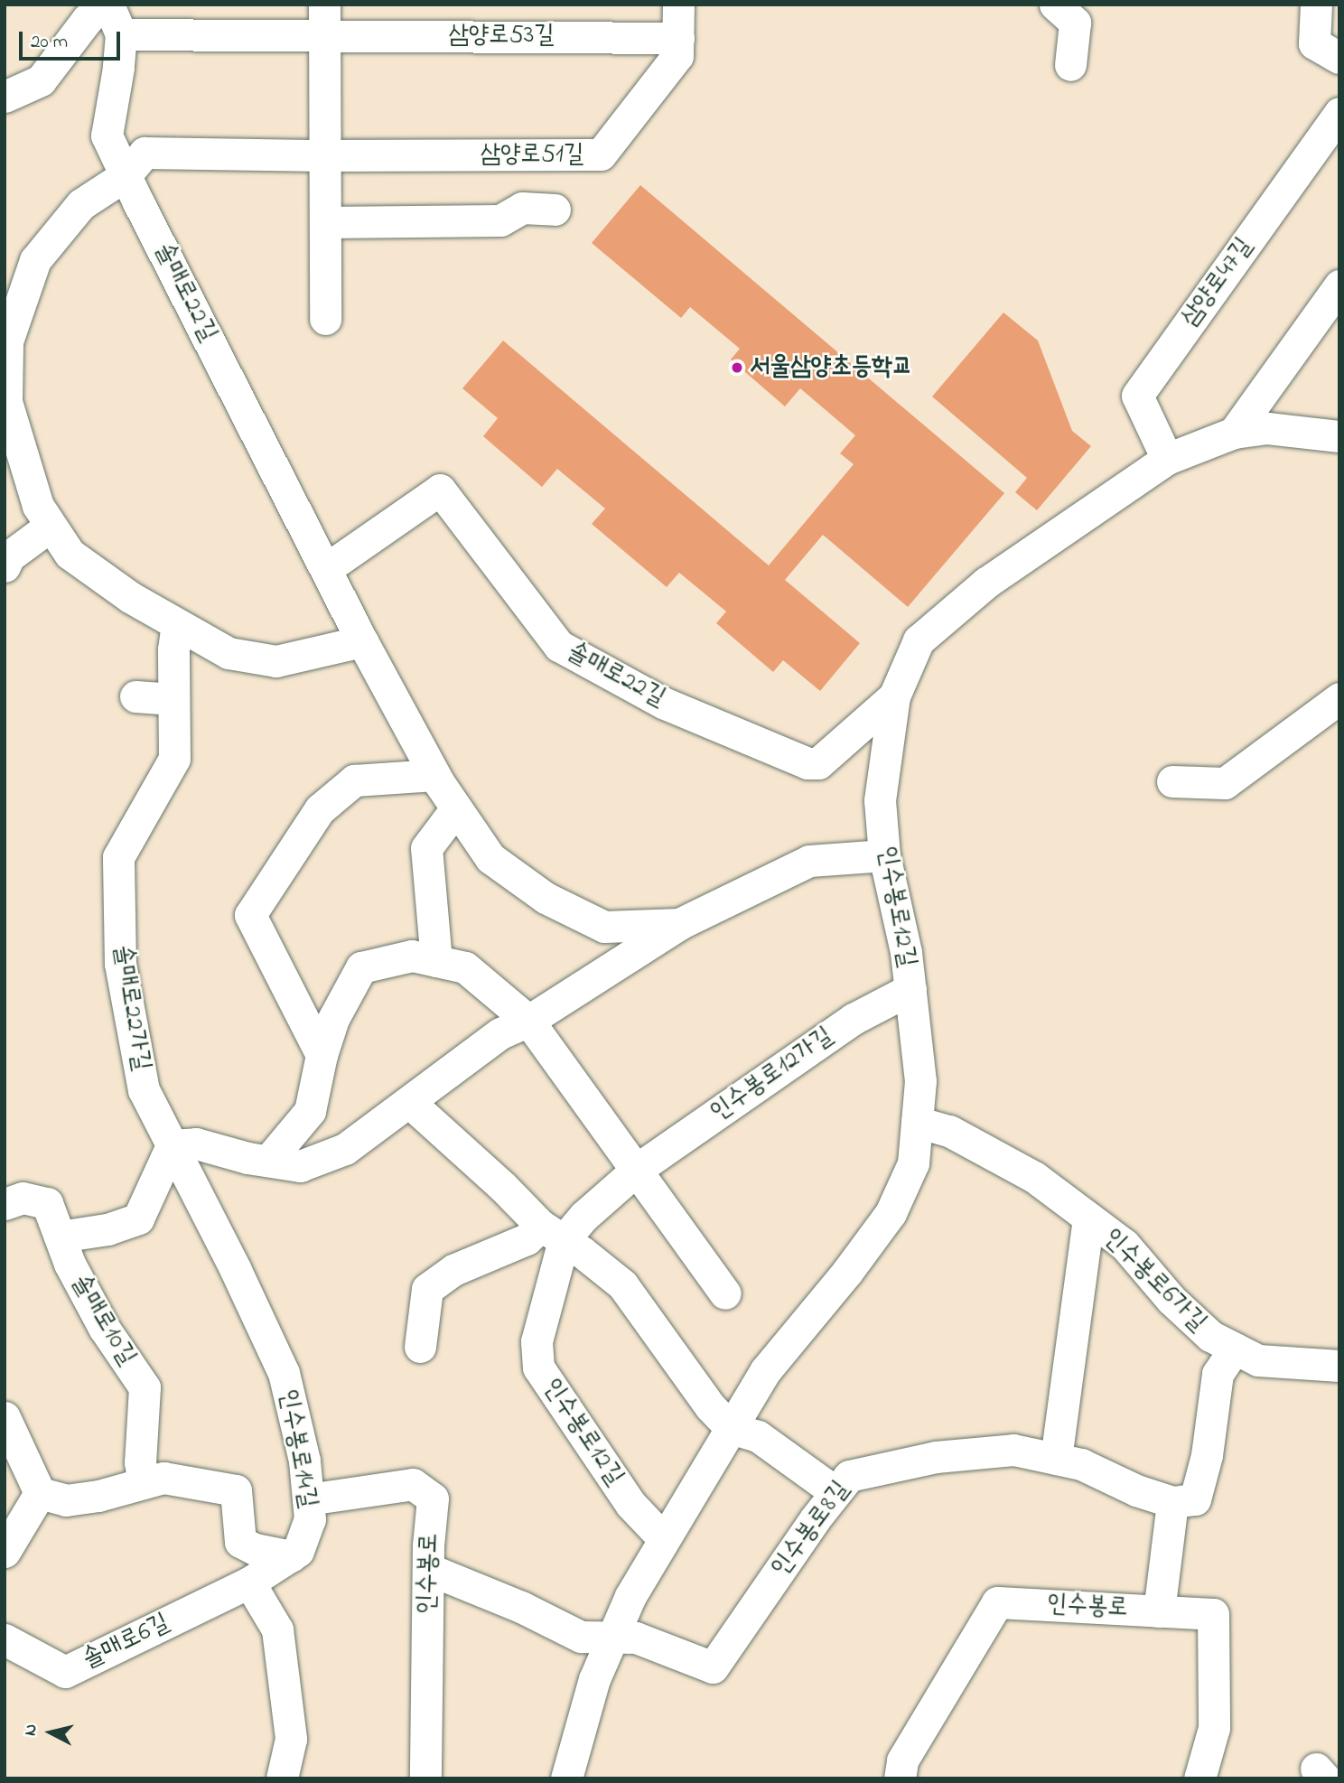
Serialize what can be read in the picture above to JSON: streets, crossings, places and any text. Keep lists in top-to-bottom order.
{
  "streets": {
    "street": [
      "삼양로53길",
      "삼양로51길",
      "삼양로47길",
      "솔매로22길",
      "인수봉로12길",
      "솔매로22가길",
      "인수봉로12가길",
      "인수봉로6가길",
      "솔매로10길",
      "인수봉로14길",
      "인수봉로8길",
      "인수봉로",
      "솔매로6길"
    ]
  },
  "crossings": [
    ["삼양로53길", "삼양로51길"],
    ["삼양로53길", "솔매로22길"],
    ["삼양로47길", "인수봉로12길"],
    ["솔매로22길", "인수봉로12길"],
    ["인수봉로12길", "인수봉로12가길"],
    ["인수봉로12길", "인수봉로6가길"],
    ["인수봉로12길", "인수봉로8길"],
    ["솔매로22가길", "인수봉로14길"],
    ["인수봉로14길", "인수봉로"],
    ["인수봉로14길", "솔매로6길"]
  ],
  "places": ["서울삼양초등학교"],
  "scale_bar": "20 m",
  "north": "left"
}
